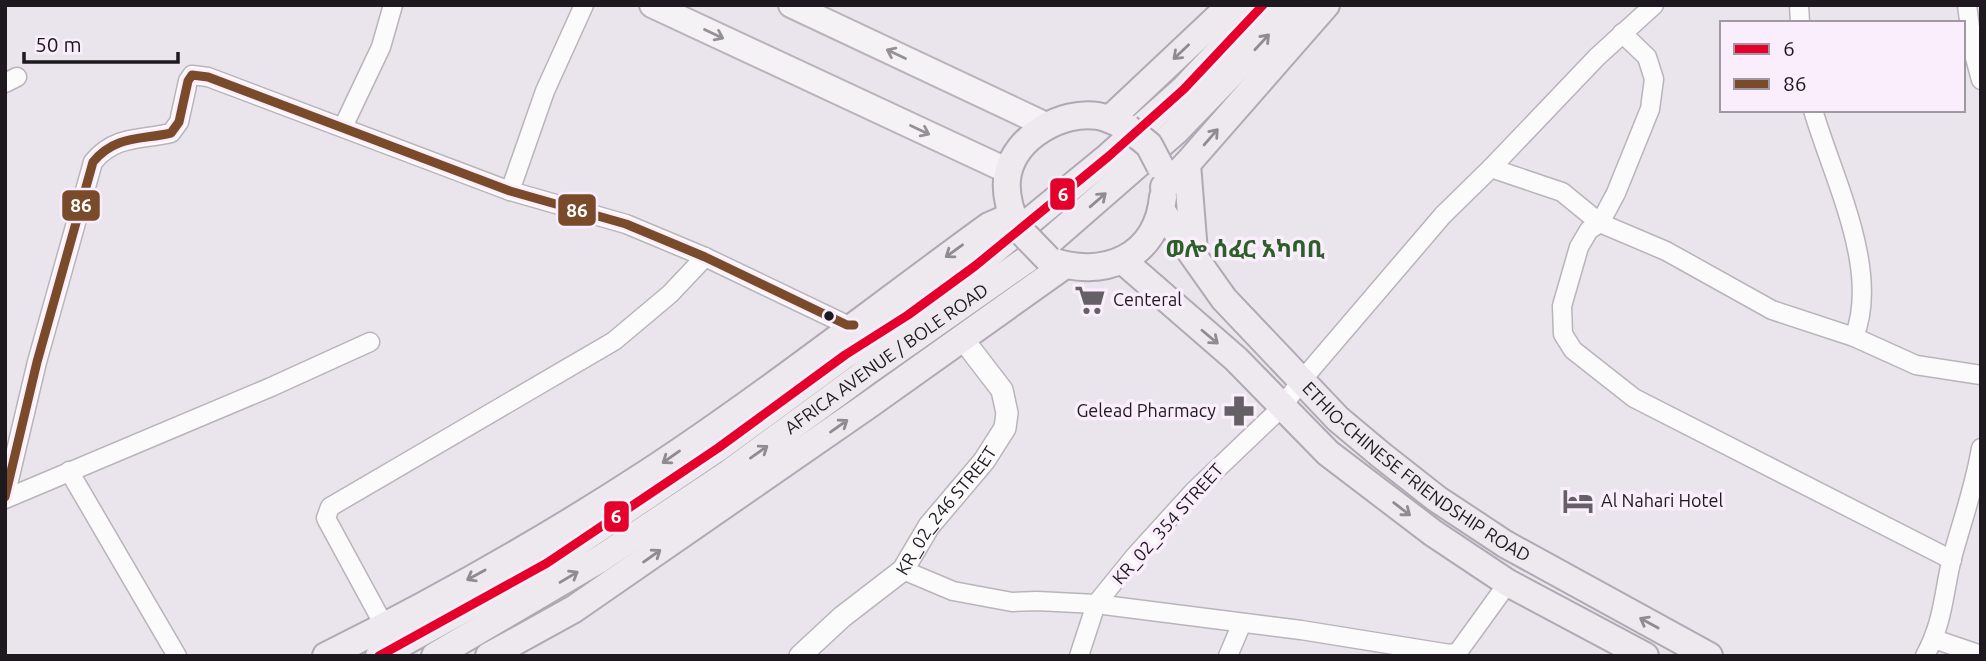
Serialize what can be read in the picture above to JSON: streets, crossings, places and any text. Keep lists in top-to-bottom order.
{
  "streets": {
    "main road": ["AFRICA AVENUE / BOLE ROAD", "ETHIO-CHINESE FRIENDSHIP ROAD"],
    "street": ["KR_02_246 STREET", "KR_02_354 STREET"]
  },
  "crossings": [
    ["AFRICA AVENUE / BOLE ROAD", "ETHIO-CHINESE FRIENDSHIP ROAD"],
    ["AFRICA AVENUE / BOLE ROAD", "KR_02_246 STREET"],
    ["ETHIO-CHINESE FRIENDSHIP ROAD", "KR_02_354 STREET"]
  ],
  "districts": ["ወሎ ሰፈር አካባቢ"],
  "places": {
    "supermarket": ["Centeral"],
    "pharmacy": ["Gelead Pharmacy"],
    "hotel": ["Al Nahari Hotel"]
  },
  "lines": ["transit line 6", "transit line 86"],
  "legend": ["6", "86"],
  "scale_bar": "50 m"
}
